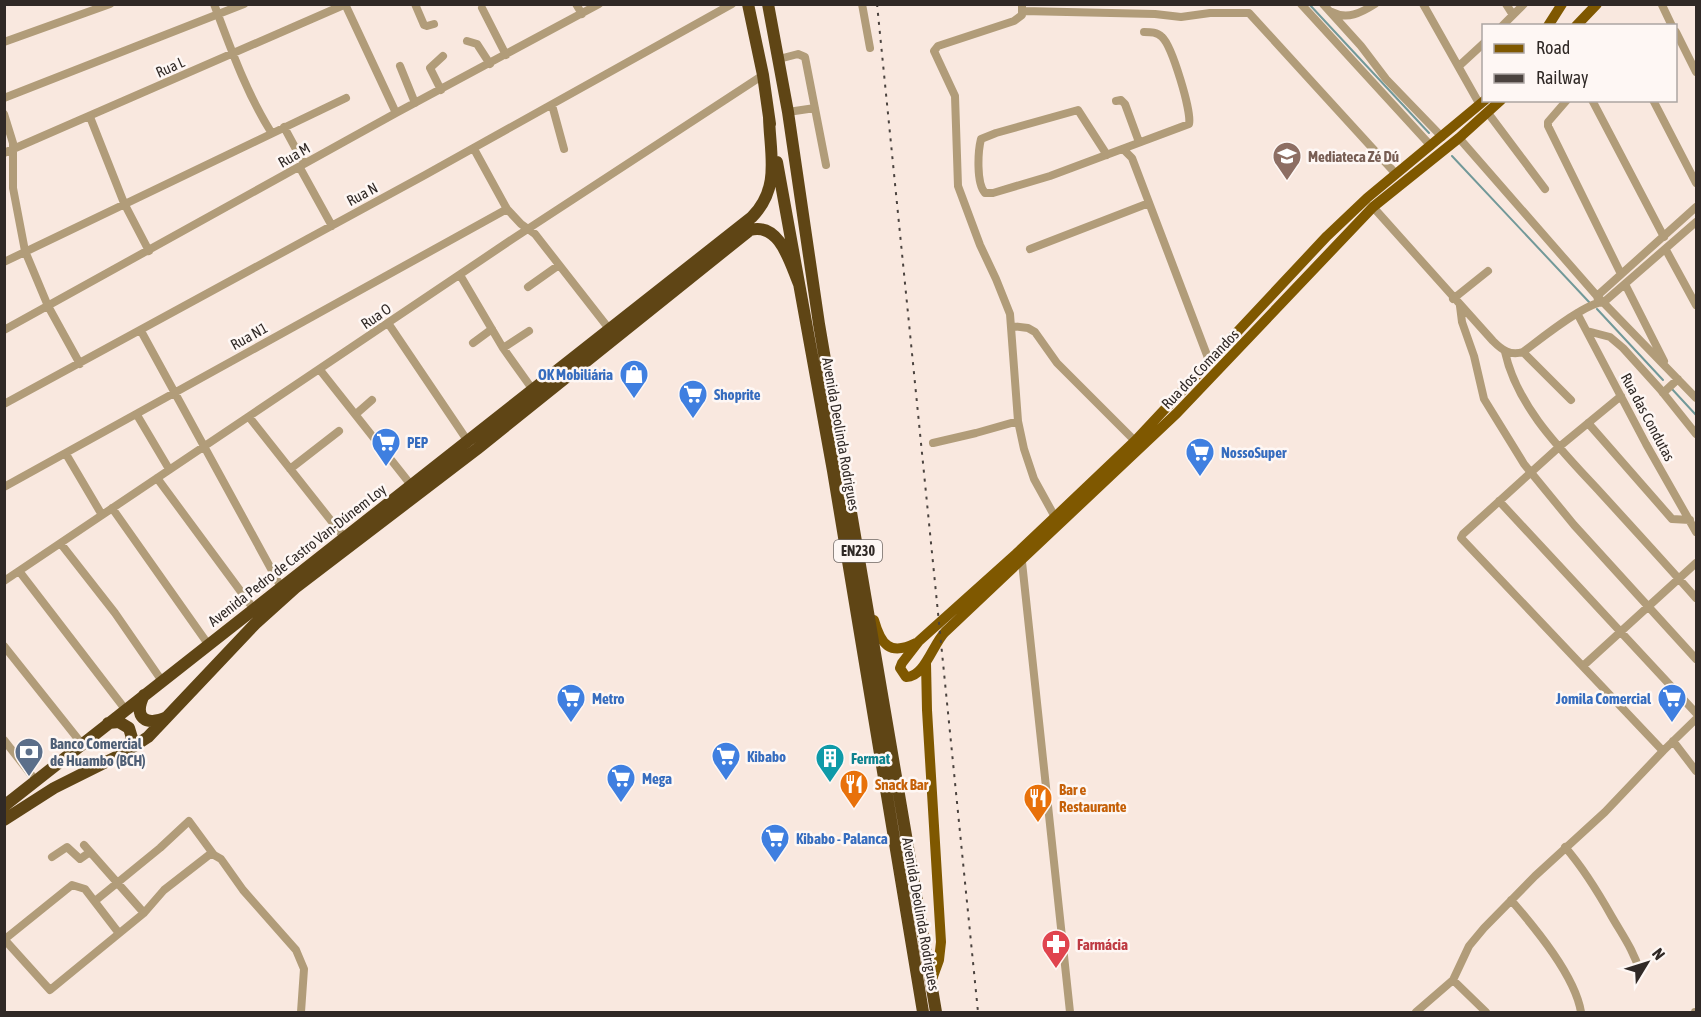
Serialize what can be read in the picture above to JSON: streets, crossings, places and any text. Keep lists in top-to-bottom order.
{
  "streets": {
    "highway": ["Avenida Deolinda Rodrigues", "EN230", "Avenida Pedro de Castro Van-Dúnem Loy"],
    "main road": ["Rua dos Comandos"],
    "street": [
      "Rua L",
      "Rua M",
      "Rua N",
      "Rua O",
      "Rua N1",
      "Rua das Condutas"
    ]
  },
  "crossings": [
    ["Rua O", "Avenida Deolinda Rodrigues"],
    ["Avenida Deolinda Rodrigues", "Avenida Pedro de Castro Van-Dúnem Loy"]
  ],
  "places": {
    "school or university": ["Mediateca Zé Dú"],
    "shop": ["OK Mobiliária"],
    "supermarket": [
      "Shoprite",
      "PEP",
      "NossoSuper",
      "Metro",
      "Jomila Comercial",
      "Kibabo",
      "Mega",
      "Kibabo - Palanca"
    ],
    "bank": ["Banco Comercial de Huambo (BCH)"],
    "building": ["Fermat"],
    "restaurant": ["Snack Bar", "Bar e Restaurante"],
    "pharmacy": ["Farmácia"]
  },
  "legend": ["Road", "Railway"],
  "north": "top right"
}
